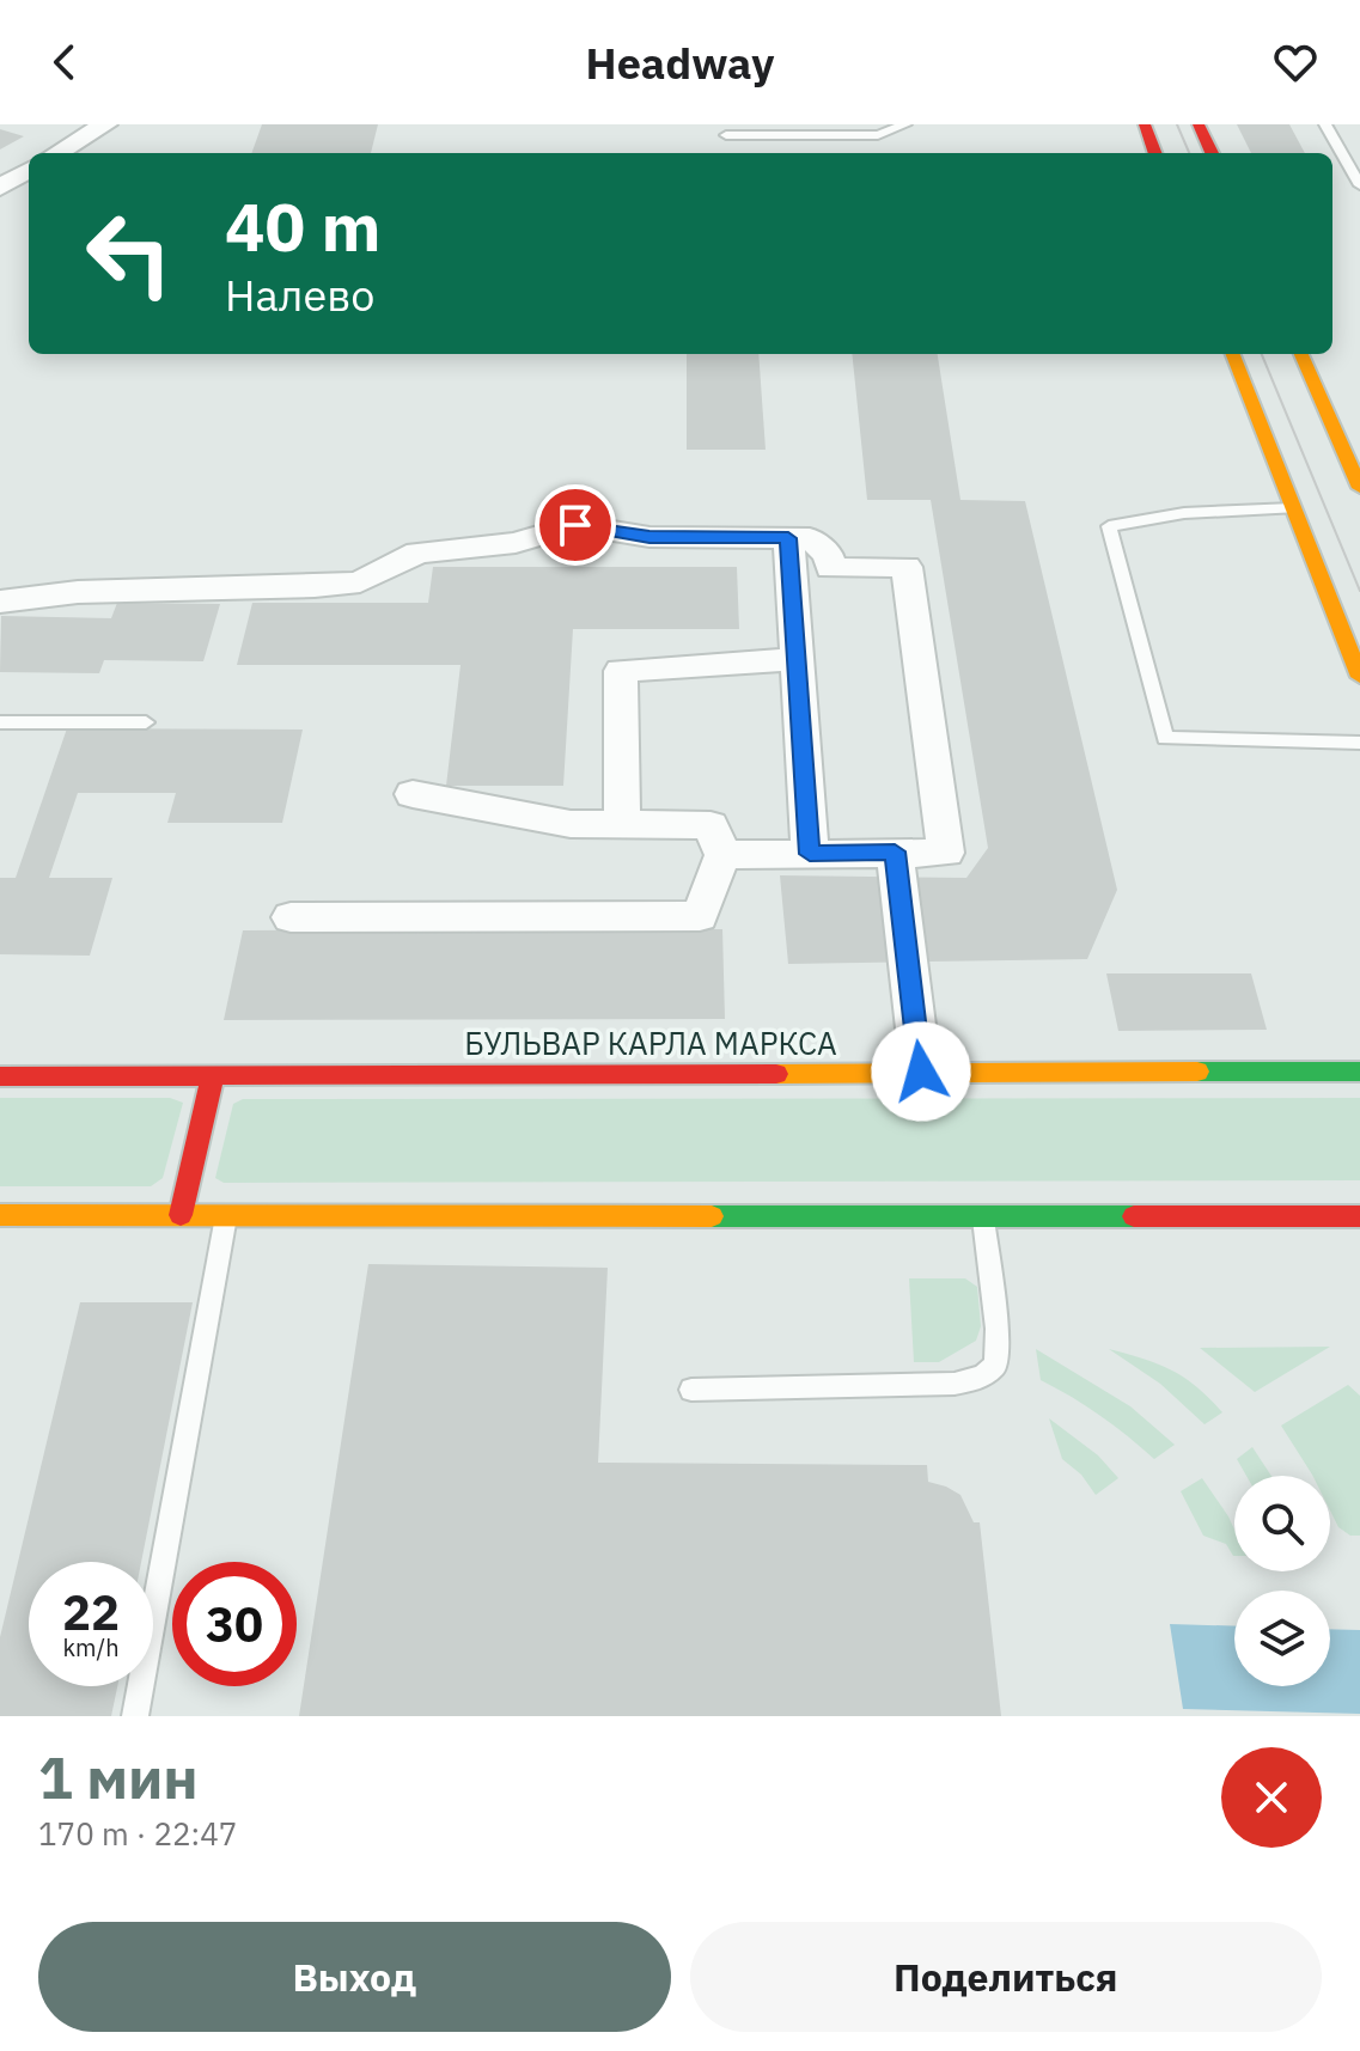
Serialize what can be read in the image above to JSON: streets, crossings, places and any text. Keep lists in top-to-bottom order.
{
  "streets": {
    "street": ["БУЛЬВАР КАРЛА МАРКСА"]
  },
  "page": {
    "header": "Headway",
    "turn": ["40 m", "Налево"],
    "speed": "22 km/h",
    "limit": "30",
    "heading": ["1 мин", "170 m · 22:47"],
    "buttons": ["Выход", "Поделиться"]
  }
}
